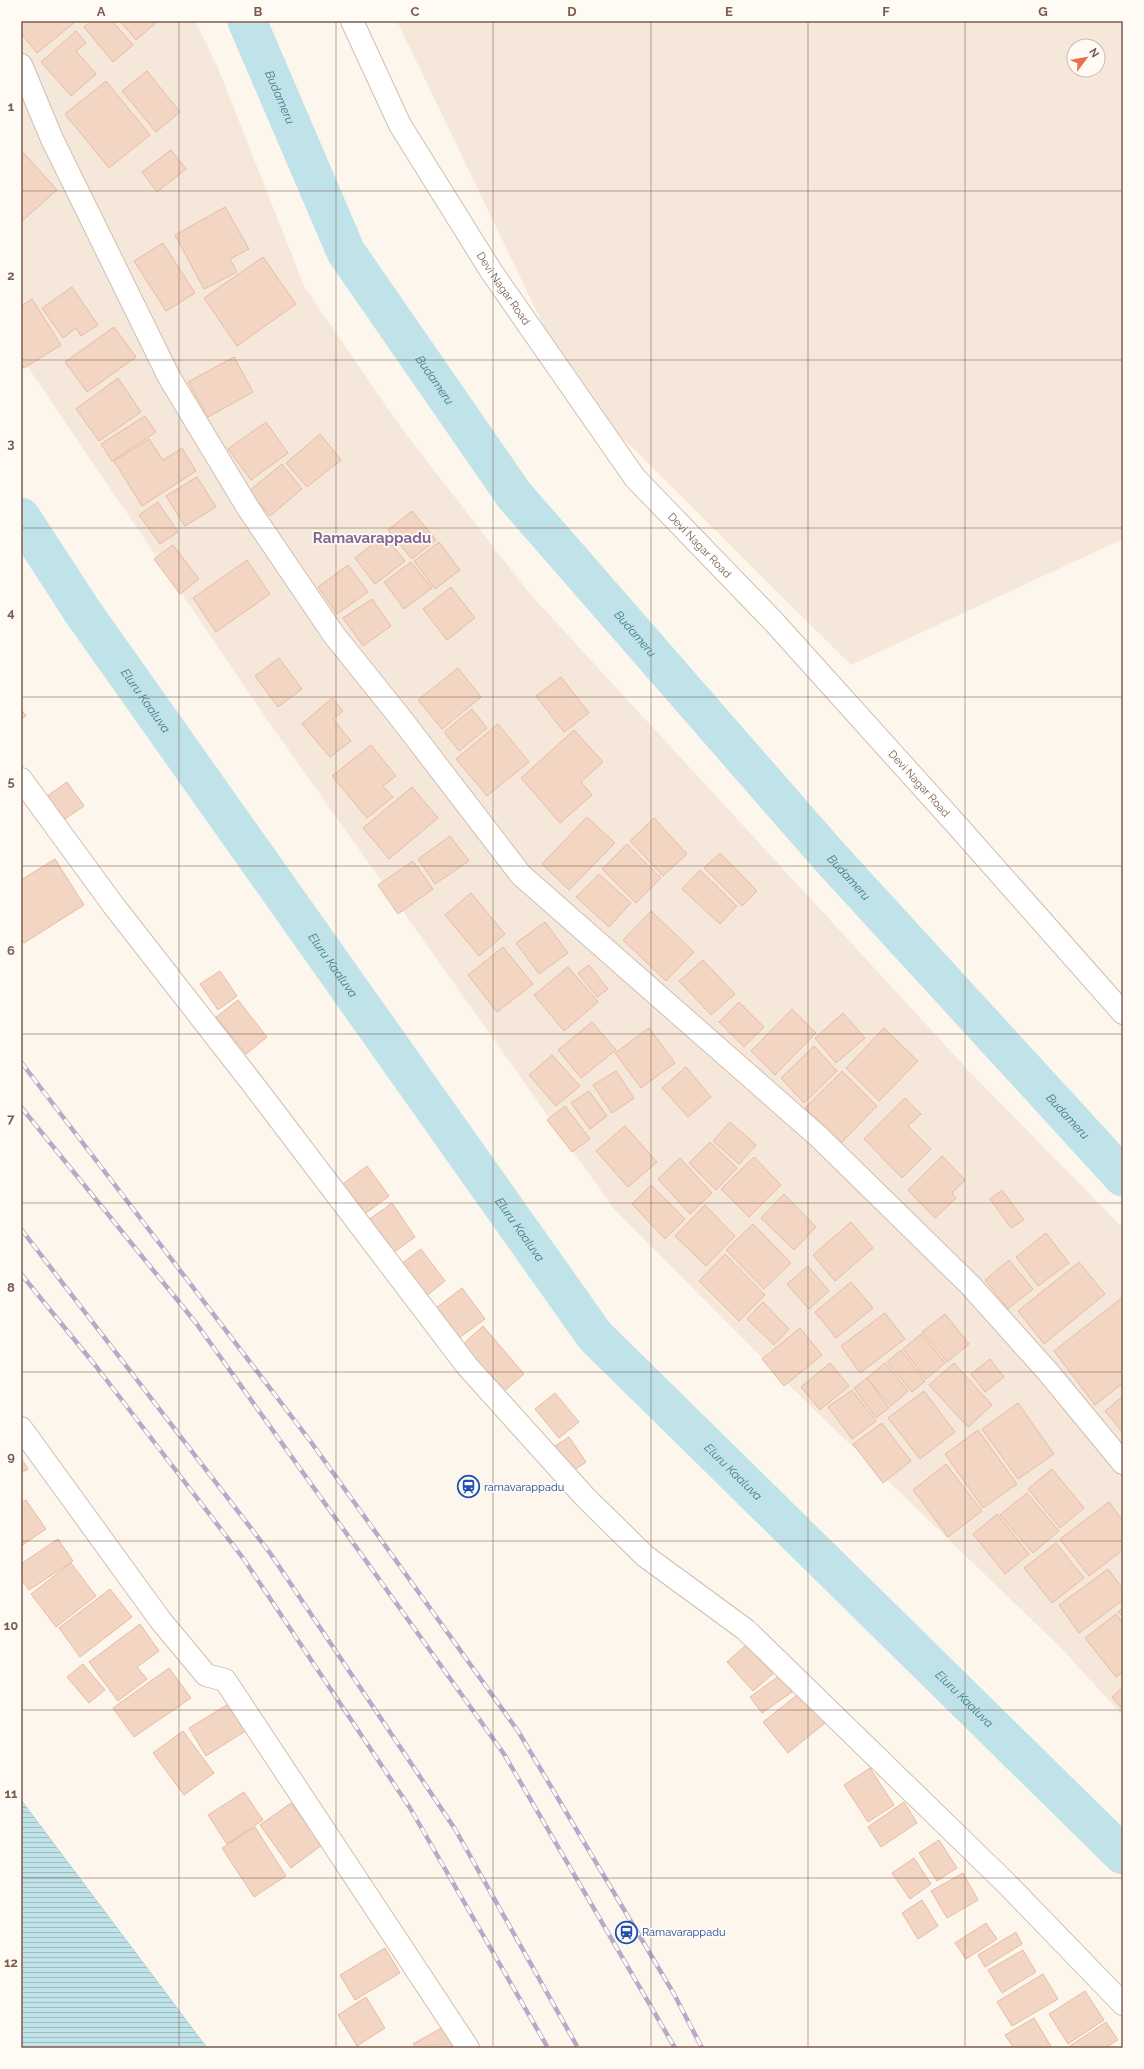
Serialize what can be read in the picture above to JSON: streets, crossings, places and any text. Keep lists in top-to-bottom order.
{
  "streets": {
    "street": ["Devi Nagar Road"]
  },
  "districts": ["Ramavarappadu"],
  "water": ["Budameru", "Eluru Kaaluva"],
  "places": {
    "station": ["ramavarappadu", "Ramavarappadu"]
  },
  "north": "top right",
  "grid": {
    "columns": [
      "A",
      "B",
      "C",
      "D",
      "E",
      "F",
      "G"
    ],
    "rows": [
      "1",
      "2",
      "3",
      "4",
      "5",
      "6",
      "7",
      "8",
      "9",
      "10",
      "11",
      "12"
    ]
  }
}
